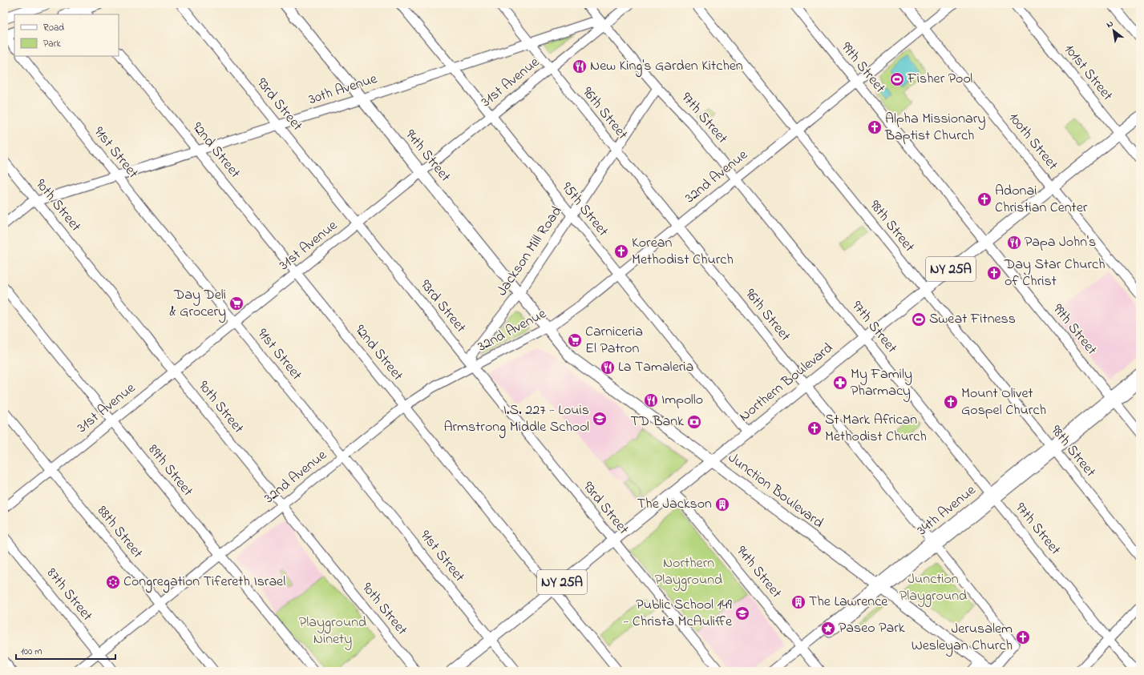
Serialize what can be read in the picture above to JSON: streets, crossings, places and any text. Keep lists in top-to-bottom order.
{
  "streets": {
    "main road": [
      "94th Street",
      "NY 25A",
      "Northern Boulevard",
      "Junction Boulevard"
    ],
    "street": [
      "99th Street",
      "101st Street",
      "31st Avenue",
      "30th Avenue",
      "93rd Street",
      "96th Street",
      "97th Street",
      "100th Street",
      "92nd Street",
      "91st Street",
      "32nd Avenue",
      "90th Street",
      "95th Street",
      "98th Street",
      "Jackson Mill Road",
      "89th Street",
      "34th Avenue",
      "88th Street",
      "87th Street"
    ]
  },
  "crossings": [
    ["99th Street", "32nd Avenue"],
    ["99th Street", "Northern Boulevard"],
    ["99th Street", "34th Avenue"],
    ["101st Street", "Northern Boulevard"],
    ["31st Avenue", "30th Avenue"],
    ["31st Avenue", "93rd Street"],
    ["31st Avenue", "96th Street"],
    ["31st Avenue", "97th Street"],
    ["31st Avenue", "92nd Street"],
    ["31st Avenue", "91st Street"],
    ["31st Avenue", "94th Street"],
    ["31st Avenue", "90th Street"],
    ["31st Avenue", "95th Street"],
    ["31st Avenue", "89th Street"],
    ["31st Avenue", "88th Street"],
    ["30th Avenue", "93rd Street"],
    ["30th Avenue", "96th Street"],
    ["30th Avenue", "97th Street"],
    ["30th Avenue", "92nd Street"],
    ["30th Avenue", "91st Street"],
    ["30th Avenue", "94th Street"],
    ["30th Avenue", "90th Street"],
    ["30th Avenue", "95th Street"],
    ["93rd Street", "32nd Avenue"],
    ["93rd Street", "Jackson Mill Road"],
    ["93rd Street", "Northern Boulevard"],
    ["96th Street", "32nd Avenue"],
    ["96th Street", "Jackson Mill Road"],
    ["96th Street", "Northern Boulevard"],
    ["96th Street", "Junction Boulevard"],
    ["96th Street", "34th Avenue"],
    ["97th Street", "32nd Avenue"],
    ["97th Street", "Jackson Mill Road"],
    ["97th Street", "Northern Boulevard"],
    ["97th Street", "34th Avenue"],
    ["100th Street", "32nd Avenue"],
    ["100th Street", "Northern Boulevard"],
    ["92nd Street", "32nd Avenue"],
    ["92nd Street", "Northern Boulevard"],
    ["91st Street", "32nd Avenue"],
    ["91st Street", "Northern Boulevard"],
    ["94th Street", "32nd Avenue"],
    ["94th Street", "Jackson Mill Road"],
    ["94th Street", "Northern Boulevard"],
    ["94th Street", "Junction Boulevard"],
    ["94th Street", "34th Avenue"],
    ["32nd Avenue", "90th Street"],
    ["32nd Avenue", "95th Street"],
    ["32nd Avenue", "98th Street"],
    ["32nd Avenue", "Jackson Mill Road"],
    ["32nd Avenue", "89th Street"],
    ["32nd Avenue", "Junction Boulevard"],
    ["32nd Avenue", "88th Street"],
    ["32nd Avenue", "87th Street"],
    ["95th Street", "Jackson Mill Road"],
    ["95th Street", "Northern Boulevard"],
    ["98th Street", "Northern Boulevard"],
    ["98th Street", "34th Avenue"],
    ["Northern Boulevard", "Junction Boulevard"],
    ["Junction Boulevard", "34th Avenue"]
  ],
  "parks": ["Northern Playground", "Junction Playground", "Playground Ninety"],
  "places": {
    "restaurant": [
      "New King's Garden Kitchen",
      "Papa John's",
      "La Tamaleria",
      "Impollo"
    ],
    "sports": ["Fisher Pool", "Sweat Fitness"],
    "church": [
      "Alpha Missionary Baptist Church",
      "Adonai Christian Center",
      "Korean Methodist Church",
      "Day Star Church of Christ",
      "Mount Olivet Gospel Church",
      "St Mark African Methodist Church",
      "Jerusalem Wesleyan Church"
    ],
    "supermarket": ["Day Deli & Grocery", "Carniceria El Patron"],
    "pharmacy": ["My Family Pharmacy"],
    "school or university": ["I.S. 227 - Louis Armstrong Middle School", "Public School 149 - Christa McAuliffe"],
    "bank": ["TD Bank"],
    "building": ["The Jackson", "The Lawrence"],
    "synagogue": ["Congregation Tifereth Israel"],
    "place": ["Paseo Park"]
  },
  "legend": ["Road", "Park"],
  "scale_bar": "100 m",
  "north": "top left"
}
